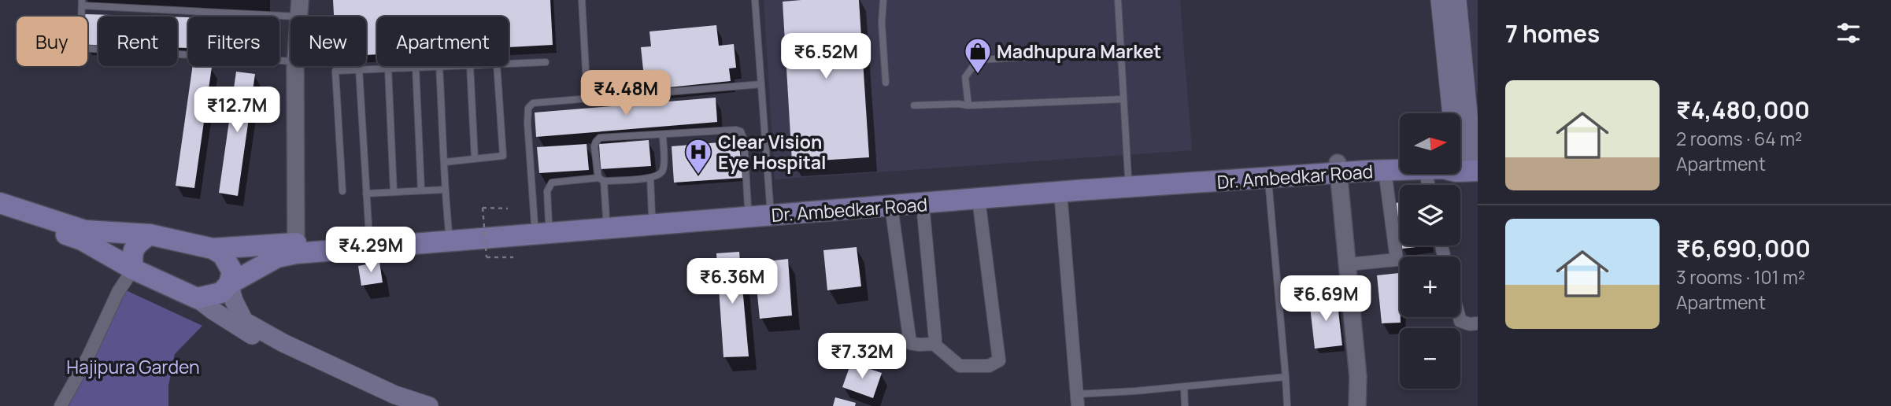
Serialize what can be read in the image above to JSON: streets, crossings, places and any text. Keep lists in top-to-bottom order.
{
  "streets": {
    "main road": ["Dr. Ambedkar Road"]
  },
  "parks": ["Hajipura Garden"],
  "places": {
    "shop": ["Madhupura Market"],
    "hospital": ["Clear Vision Eye Hospital"]
  },
  "north": "right",
  "page": {
    "heading": "7 homes",
    "chip": [
      "Buy",
      "Rent",
      "Filters",
      "New",
      "Apartment"
    ],
    "price": [
      "₹6.52M",
      "₹4.48M",
      "₹12.7M",
      "₹4.29M",
      "₹6.36M",
      "₹6.69M",
      "₹7.32M"
    ],
    "list": [
      {
        "name": "₹4,480,000",
        "note": "2 rooms · 64 m² · Apartment"
      },
      {
        "name": "₹6,690,000",
        "note": "3 rooms · 101 m² · Apartment"
      }
    ],
    "map_buttons": ["+", "−"]
  }
}
